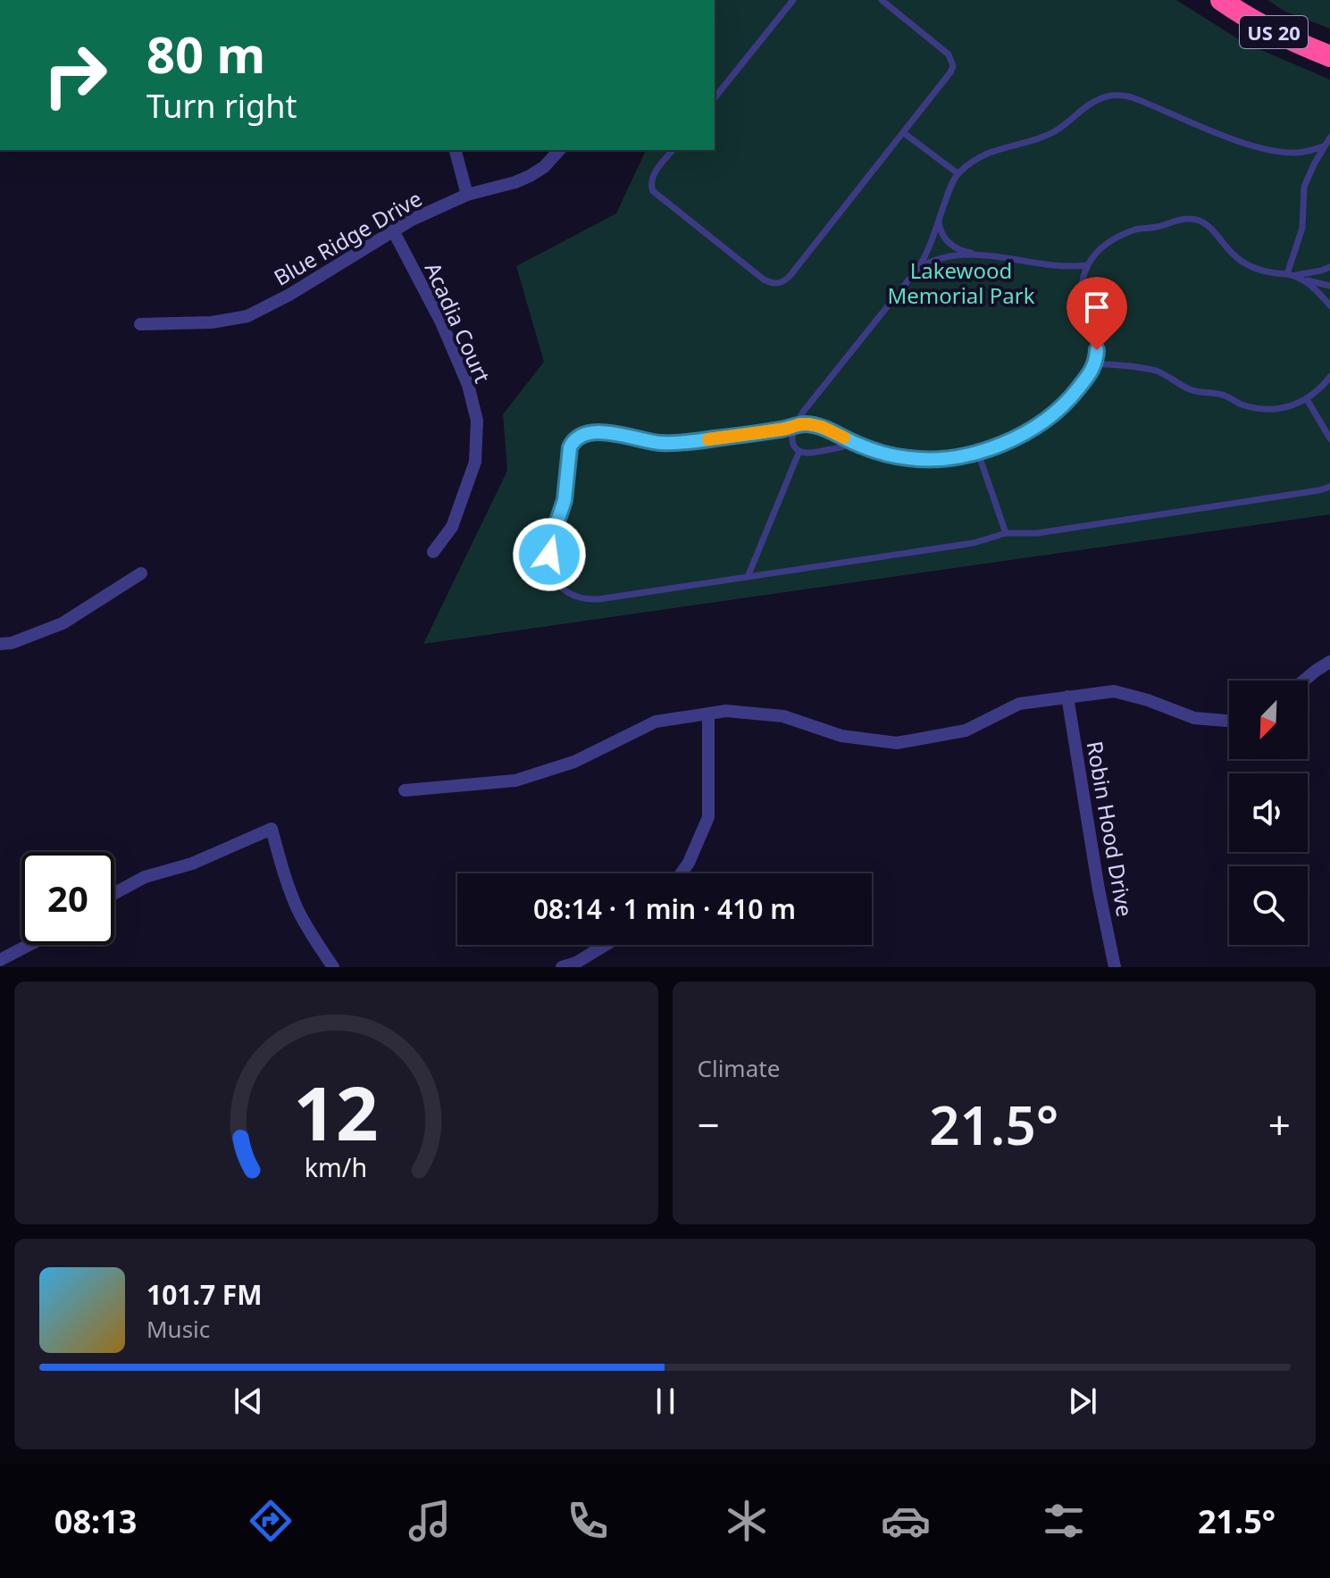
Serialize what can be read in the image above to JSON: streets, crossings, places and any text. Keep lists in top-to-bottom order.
{
  "streets": {
    "highway": ["US 20"],
    "street": ["Blue Ridge Drive", "Acadia Court", "Robin Hood Drive"]
  },
  "crossings": [
    ["Blue Ridge Drive", "Acadia Court"]
  ],
  "parks": ["Lakewood Memorial Park"],
  "north": "bottom left",
  "page": {
    "turn": ["80 m", "Turn right"],
    "limit": "20",
    "trip": "08:14 · 1 min · 410 m",
    "tile": "Climate",
    "heat": ["−", "21.5°", "+"],
    "song": ["101.7 FM", "Music"],
    "tabs": ["08:13", "21.5°"],
    "gauge": ["12", "km/h"]
  }
}
